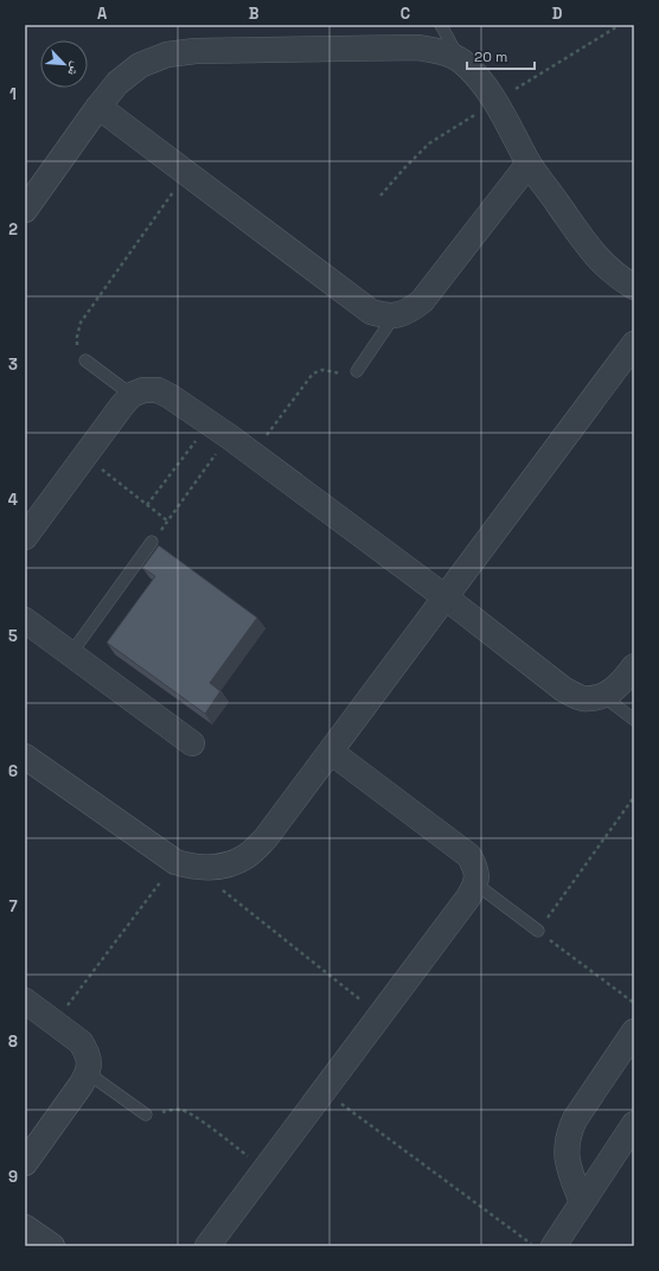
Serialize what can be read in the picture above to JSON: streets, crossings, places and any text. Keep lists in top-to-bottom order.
{
  "scale_bar": "20 m",
  "north": "bottom right",
  "grid": {
    "columns": [
      "A",
      "B",
      "C",
      "D"
    ],
    "rows": [
      "1",
      "2",
      "3",
      "4",
      "5",
      "6",
      "7",
      "8",
      "9"
    ]
  }
}
